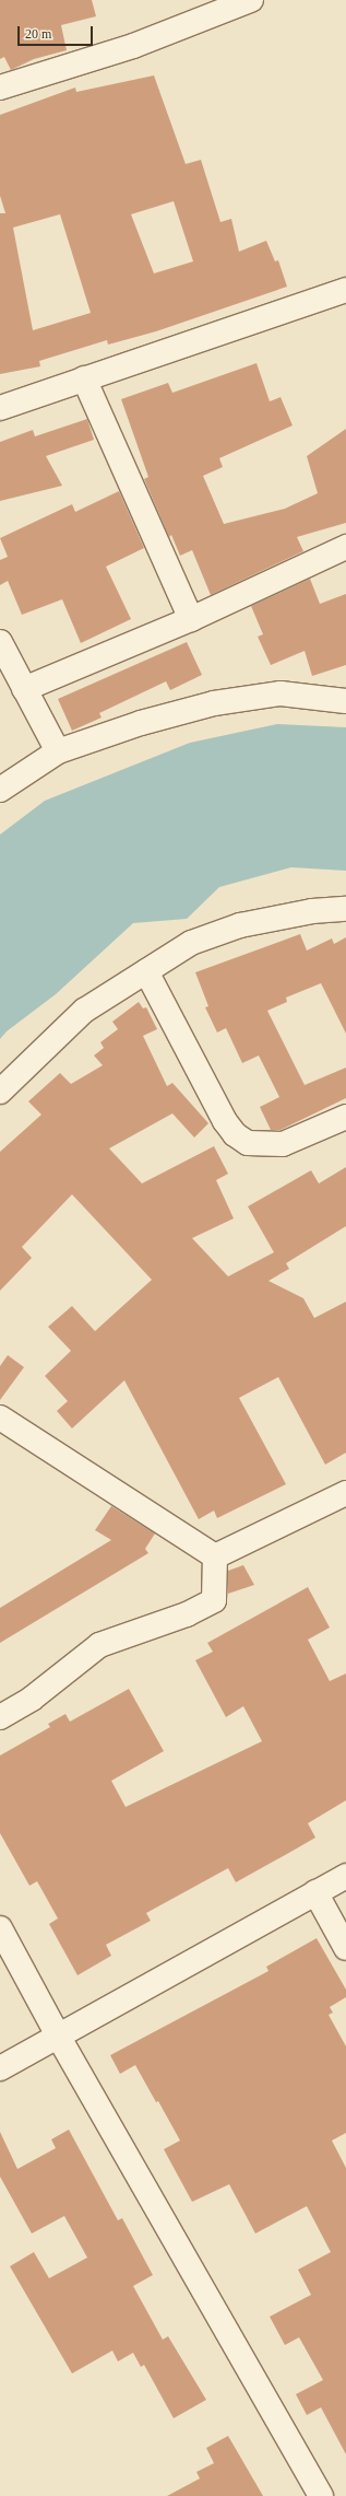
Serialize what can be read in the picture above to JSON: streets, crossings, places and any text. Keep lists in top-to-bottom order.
{
  "scale_bar": "20 m"
}
